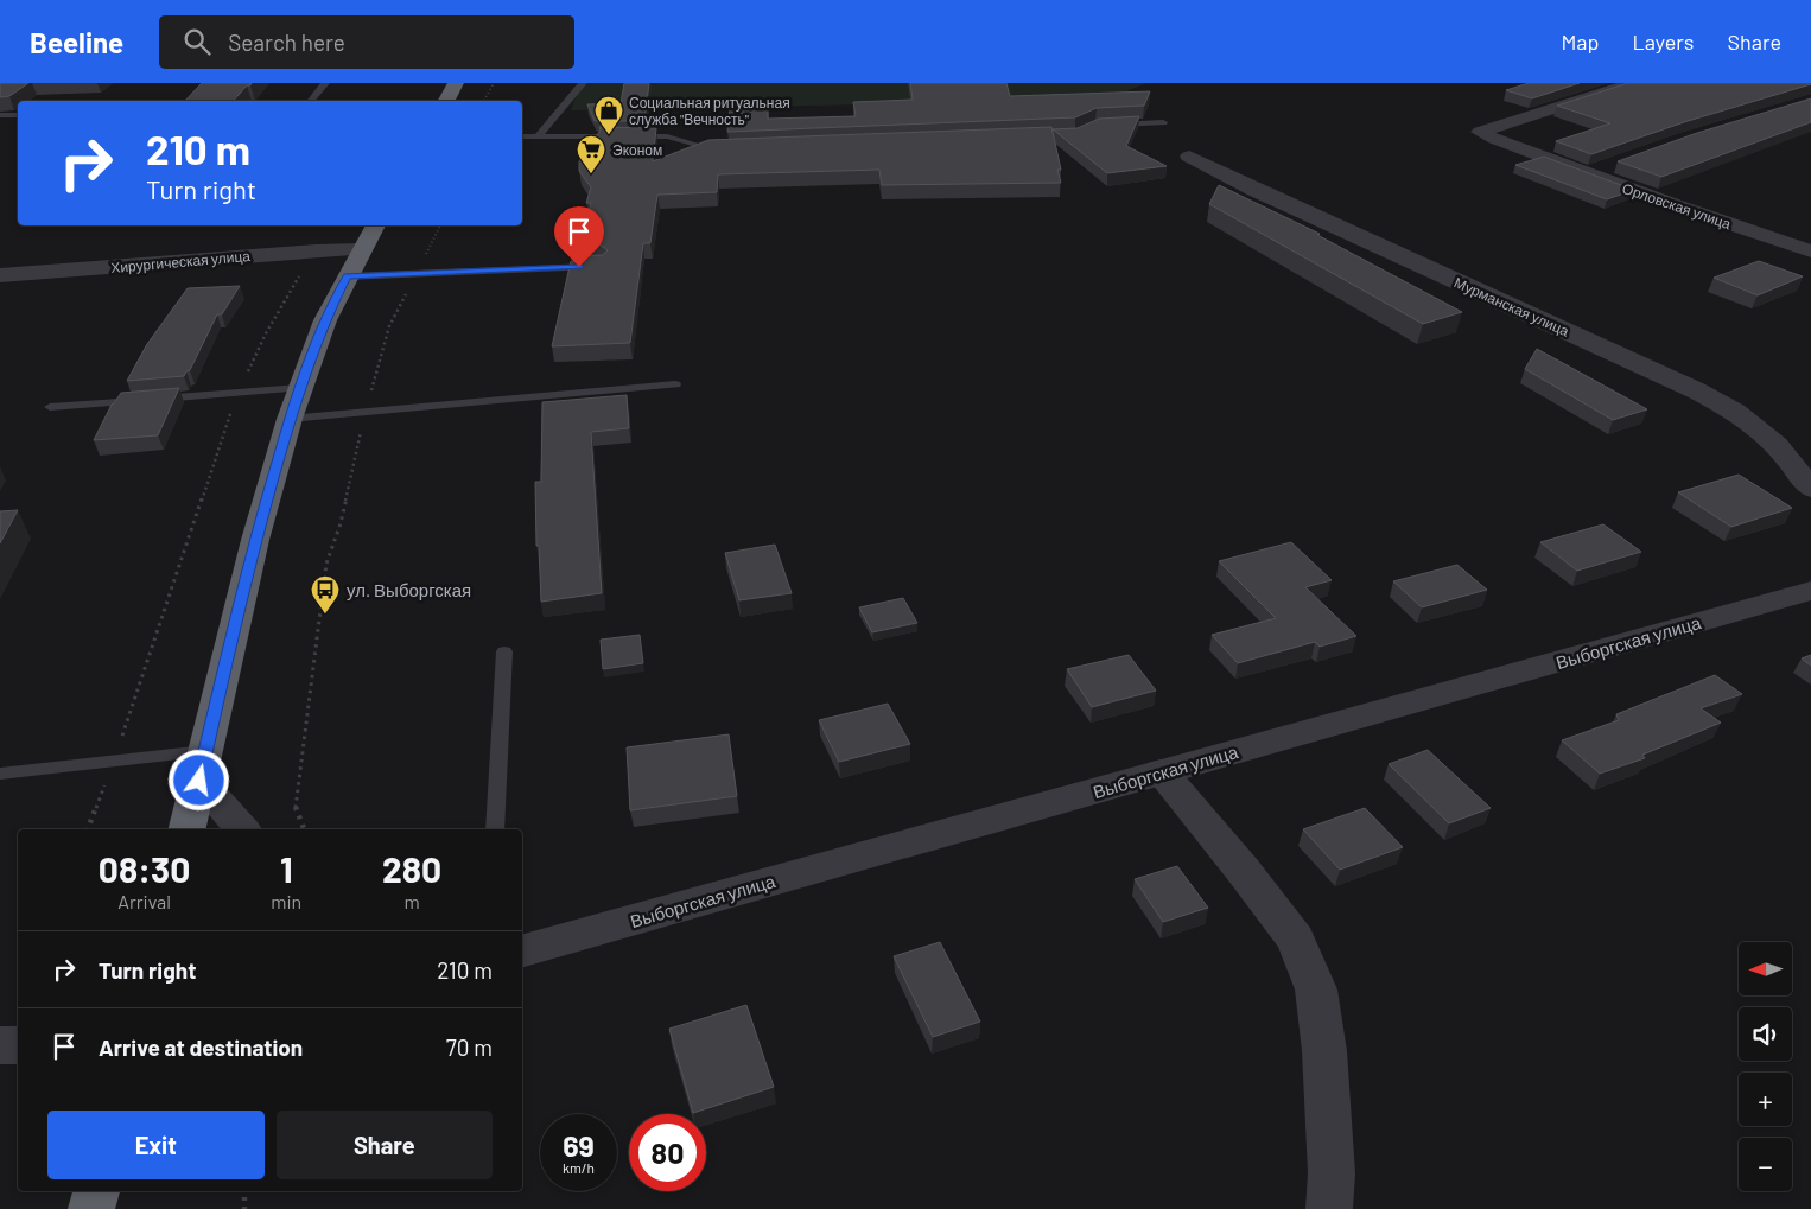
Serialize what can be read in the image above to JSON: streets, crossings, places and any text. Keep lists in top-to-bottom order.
{
  "streets": {
    "street": [
      "Орловская улица",
      "Хирургическая улица",
      "Мурманская улица",
      "Выборгская улица"
    ]
  },
  "places": {
    "shop": ["Социальная ритуальная служба \"Вечность\""],
    "supermarket": ["Эконом"],
    "bus stop": ["ул. Выборгская"]
  },
  "north": "left",
  "page": {
    "header": "Beeline",
    "search": "Search here",
    "nav": ["Map", "Layers", "Share"],
    "turn": ["210 m", "Turn right"],
    "eta": [
      "08:30",
      "Arrival",
      "1",
      "min",
      "280",
      "m"
    ],
    "list": [
      {
        "name": "Turn right",
        "value": "210 m"
      },
      {
        "name": "Arrive at destination",
        "value": "70 m"
      }
    ],
    "map_buttons": ["+", "−"],
    "buttons": ["Exit", "Share"],
    "speed": "69 km/h",
    "limit": "80"
  }
}
